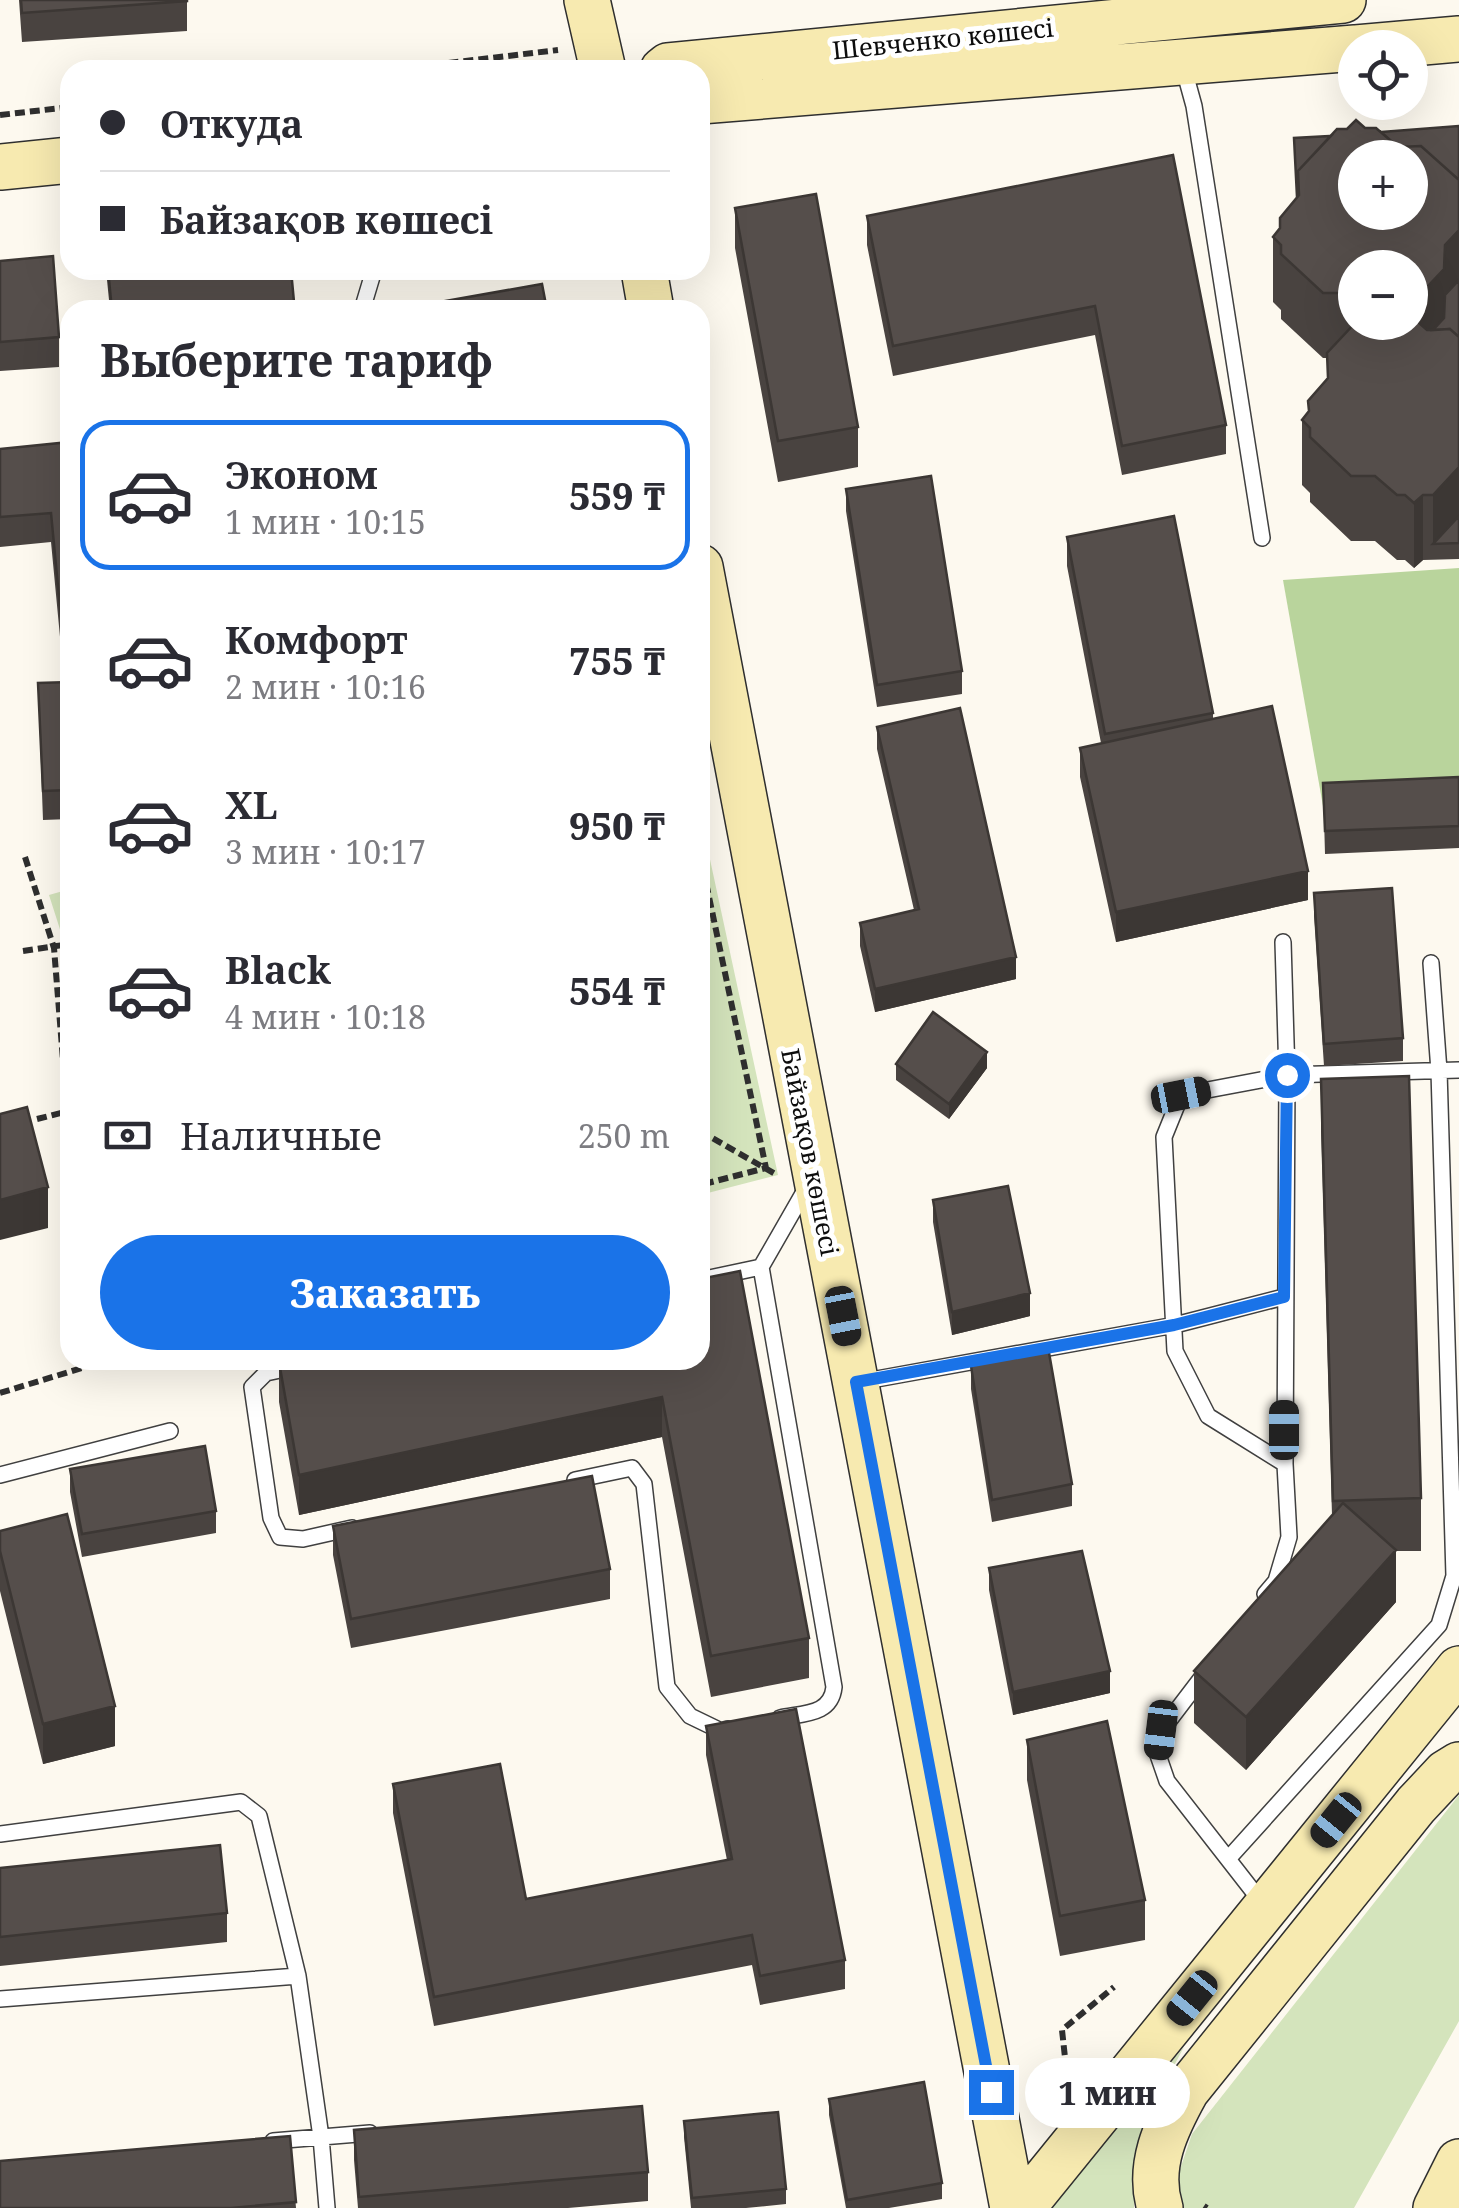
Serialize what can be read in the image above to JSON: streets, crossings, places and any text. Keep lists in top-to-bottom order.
{
  "streets": {
    "street": ["Шевченко көшесі", "Байзақов көшесі"]
  },
  "page": {
    "map_buttons": ["+", "−"],
    "banner": ["Откуда", "Байзақов көшесі"],
    "heading": "Выберите тариф",
    "list": [
      {
        "name": "Эконом",
        "note": "1 мин · 10:15",
        "value": "559 ₸"
      },
      {
        "name": "Комфорт",
        "note": "2 мин · 10:16",
        "value": "755 ₸"
      },
      {
        "name": "XL",
        "note": "3 мин · 10:17",
        "value": "950 ₸"
      },
      {
        "name": "Black",
        "note": "4 мин · 10:18",
        "value": "554 ₸"
      }
    ],
    "pay": ["Наличные", "250 m"],
    "buttons": "Заказать",
    "bubble": "1 мин"
  }
}
